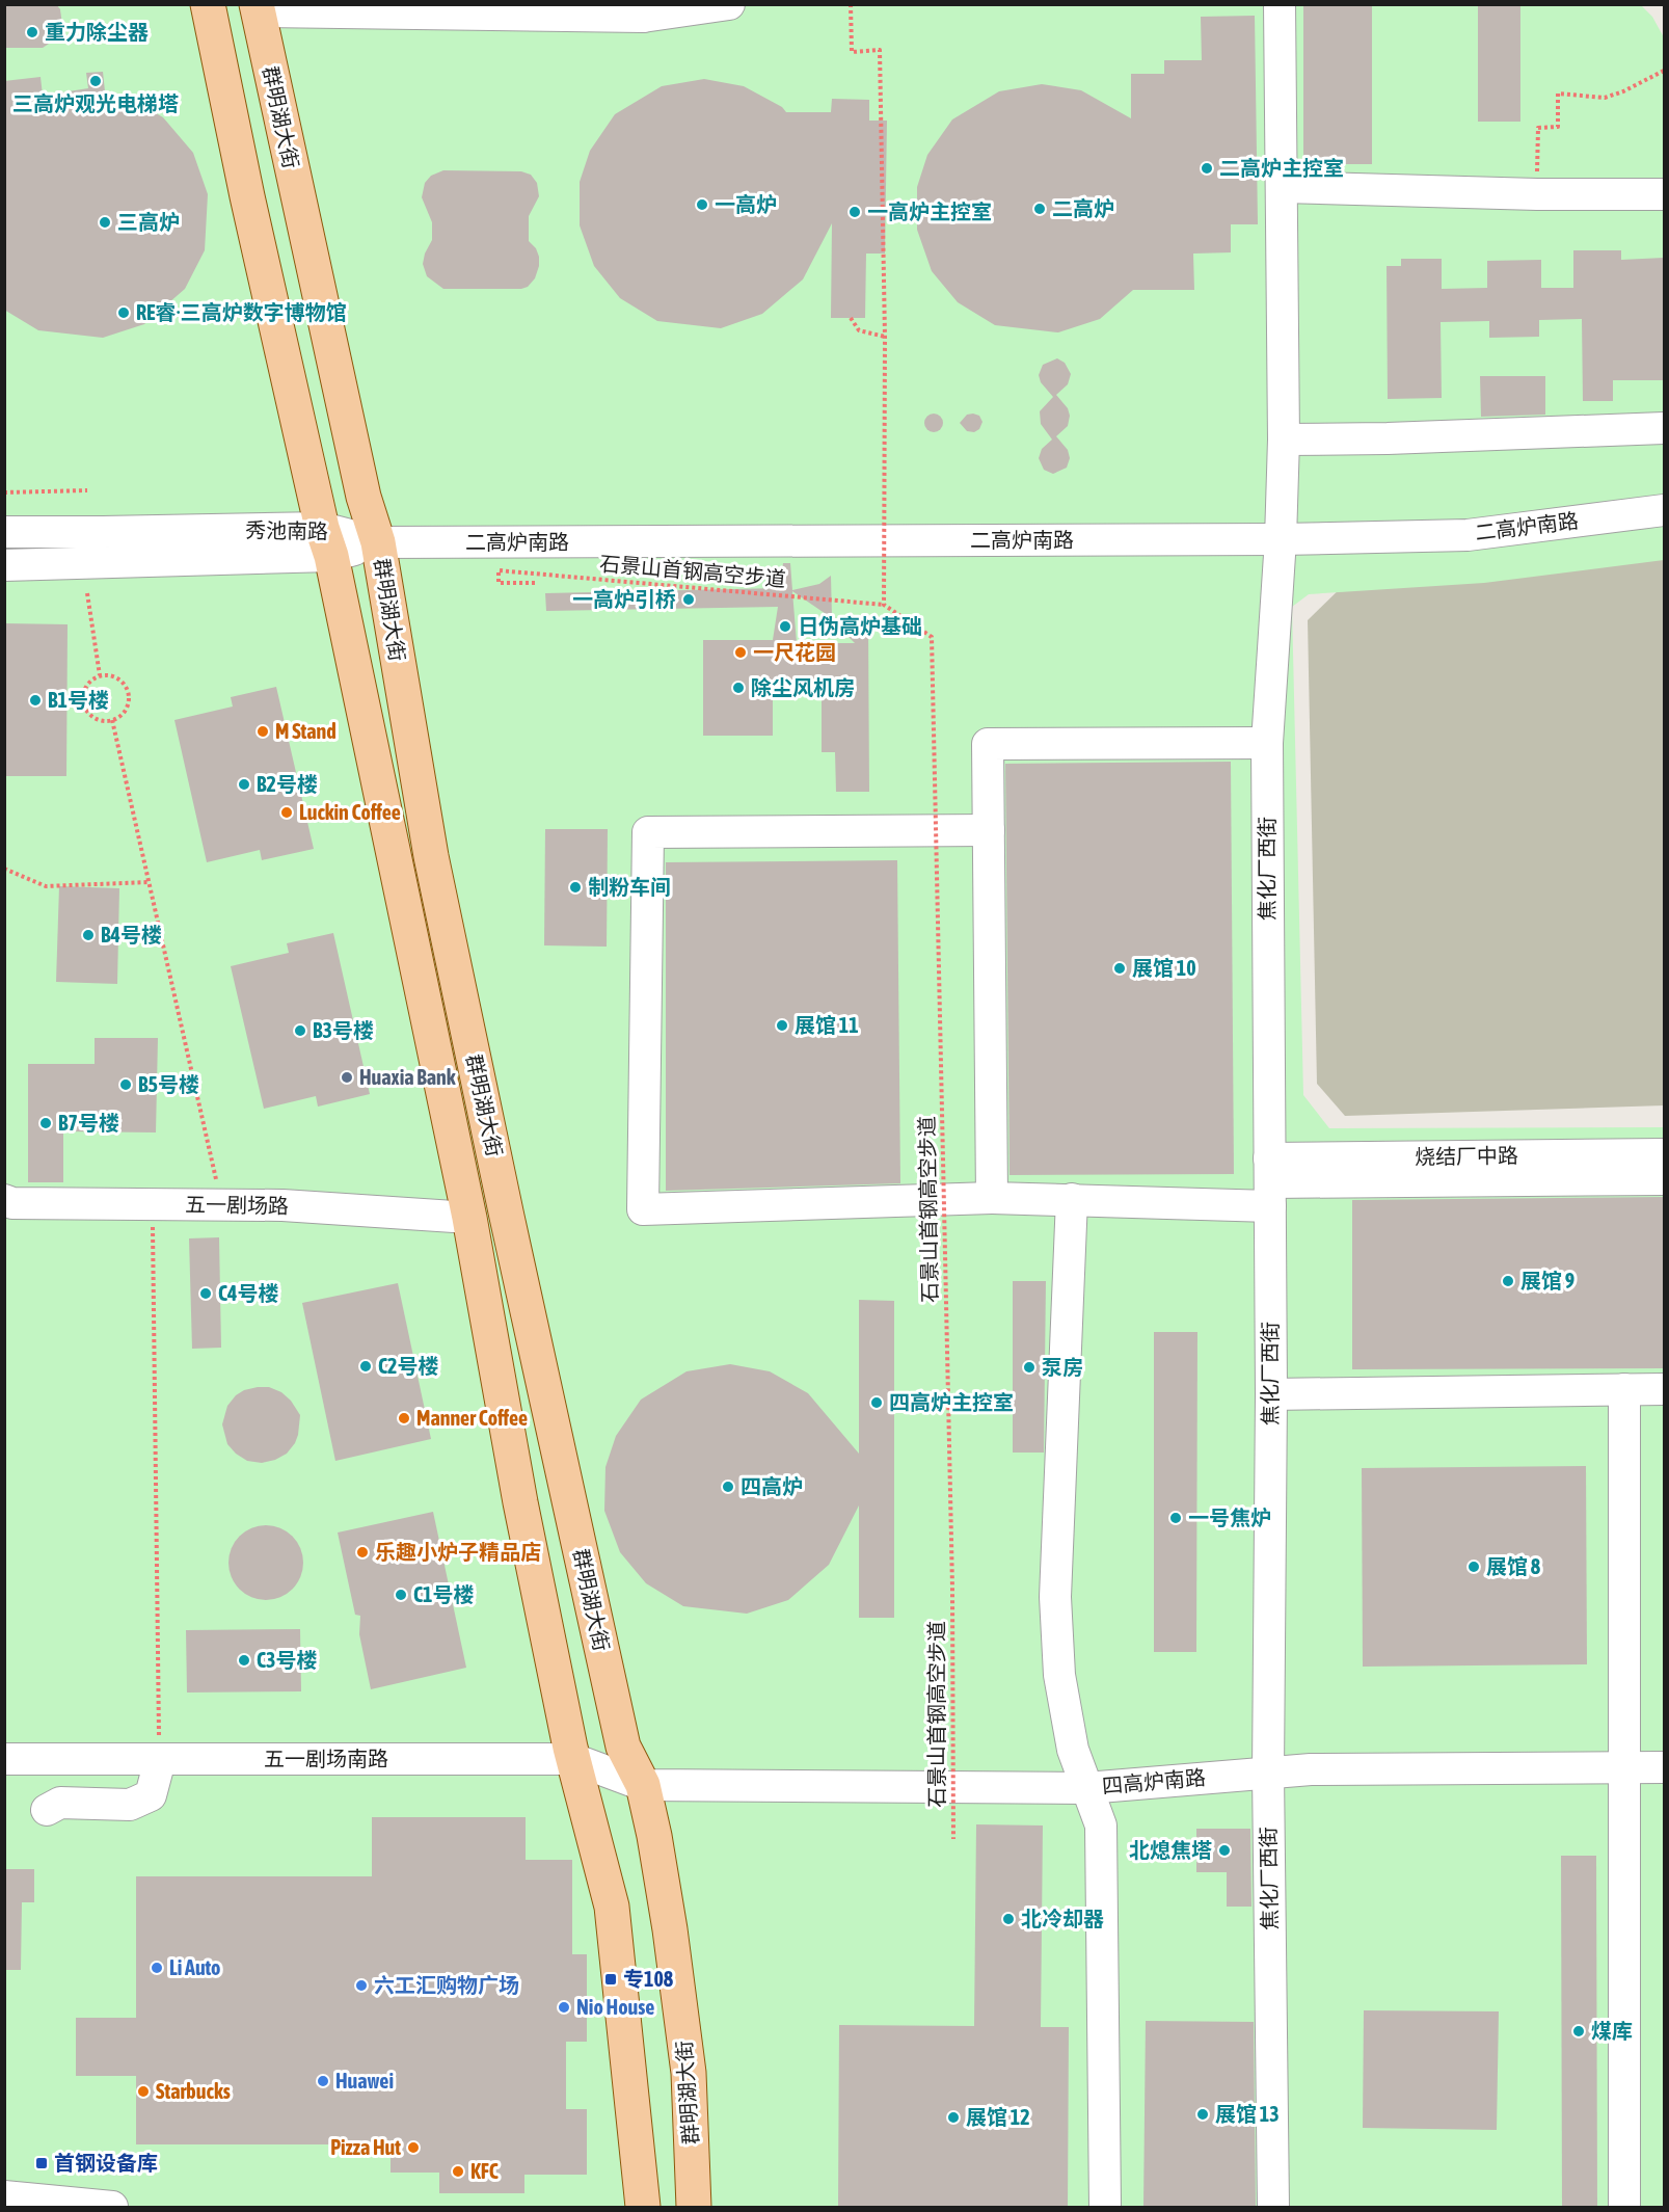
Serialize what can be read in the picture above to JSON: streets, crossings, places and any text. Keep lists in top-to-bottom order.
{
  "streets": {
    "main road": ["群明湖大街"],
    "street": [
      "二高炉南路",
      "秀池南路",
      "焦化厂西街",
      "烧结厂中路",
      "五一剧场路",
      "五一剧场南路",
      "四高炉南路"
    ],
    "path": ["石景山首钢高空步道"]
  },
  "crossings": [
    ["群明湖大街", "二高炉南路"],
    ["群明湖大街", "秀池南路"],
    ["群明湖大街", "五一剧场路"],
    ["群明湖大街", "五一剧场南路"],
    ["群明湖大街", "四高炉南路"],
    ["二高炉南路", "秀池南路"],
    ["二高炉南路", "焦化厂西街"],
    ["焦化厂西街", "烧结厂中路"],
    ["焦化厂西街", "四高炉南路"],
    ["五一剧场南路", "四高炉南路"]
  ],
  "places": {
    "other": [
      "重力除尘器",
      "三高炉观光电梯塔",
      "二高炉主控室",
      "一高炉",
      "二高炉",
      "一高炉主控室",
      "三高炉",
      "RE睿·三高炉数字博物馆",
      "一高炉引桥",
      "日伪高炉基础",
      "一尺花园",
      "除尘风机房",
      "B1号楼",
      "M Stand",
      "B2号楼",
      "Luckin Coffee",
      "制粉车间",
      "B4号楼",
      "展馆 10",
      "展馆 11",
      "B3号楼",
      "Huaxia Bank",
      "B5号楼",
      "B7号楼",
      "展馆 9",
      "C4号楼",
      "C2号楼",
      "泵房",
      "四高炉主控室",
      "Manner Coffee",
      "四高炉",
      "一号焦炉",
      "乐趣小炉子精品店",
      "展馆 8",
      "C1号楼",
      "C3号楼",
      "北熄焦塔",
      "北冷却器",
      "Li Auto",
      "六工汇购物广场",
      "Nio House",
      "煤库",
      "Huawei",
      "Starbucks",
      "展馆 13",
      "展馆 12",
      "Pizza Hut",
      "KFC"
    ],
    "transit": ["专108", "首钢设备库"]
  }
}
